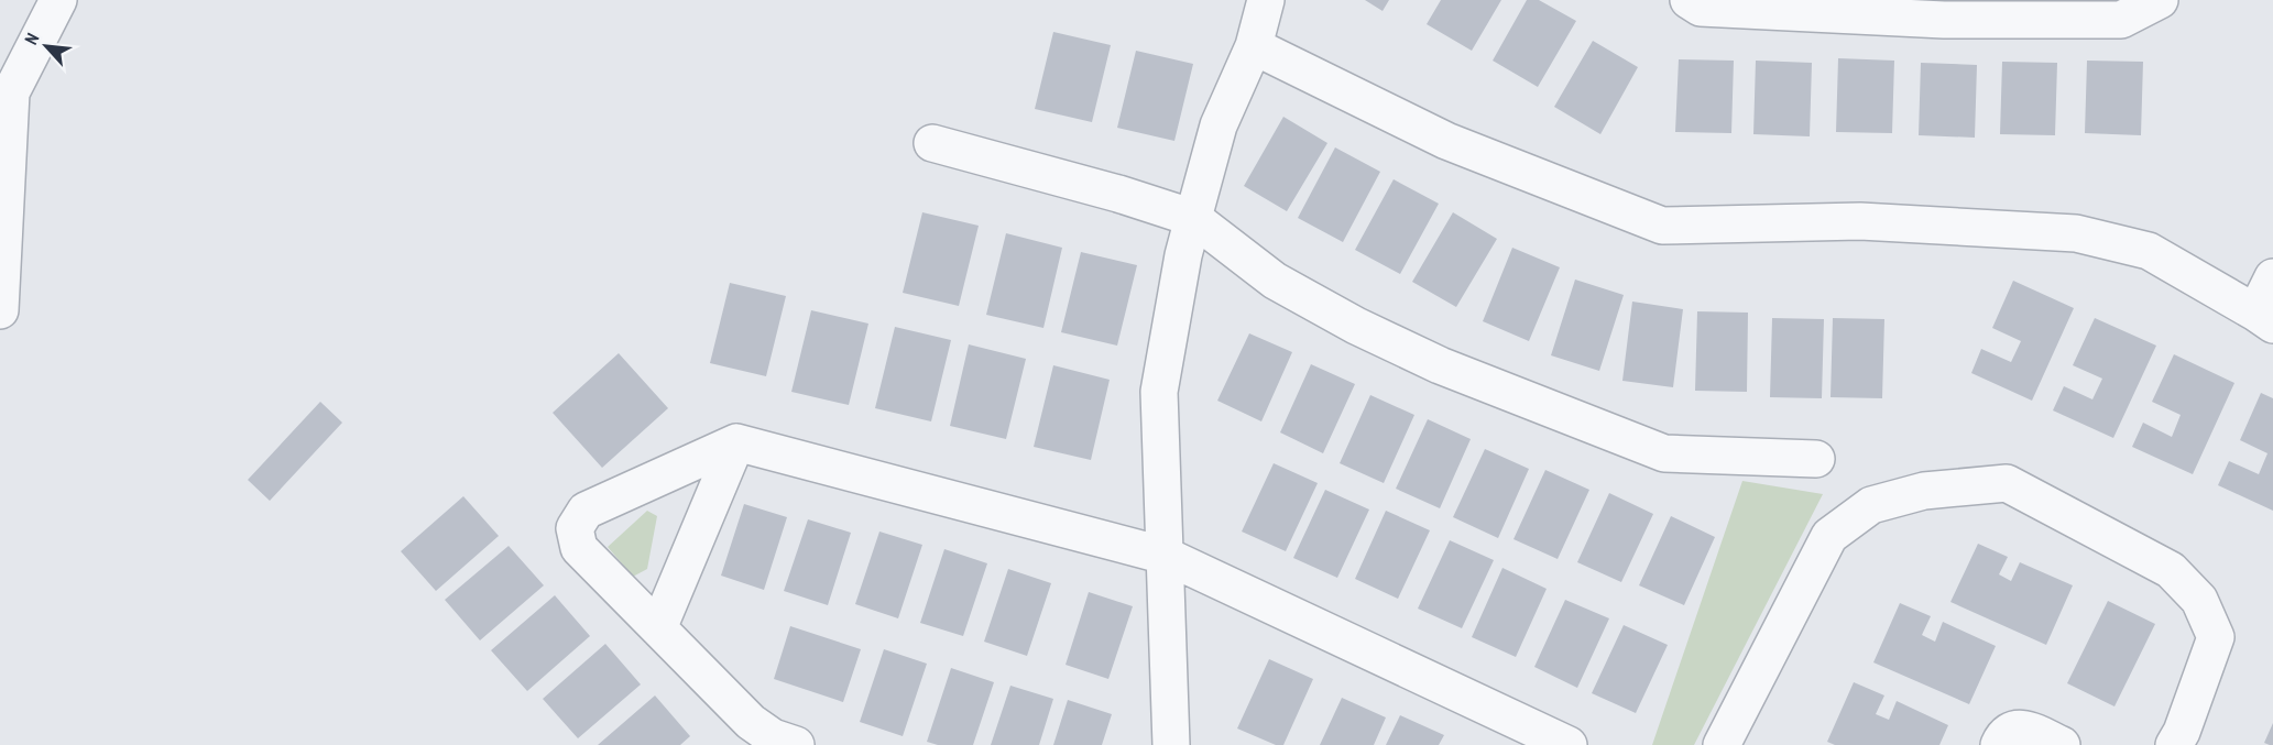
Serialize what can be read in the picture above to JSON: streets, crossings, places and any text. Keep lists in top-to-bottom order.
{
  "north": "top left"
}
